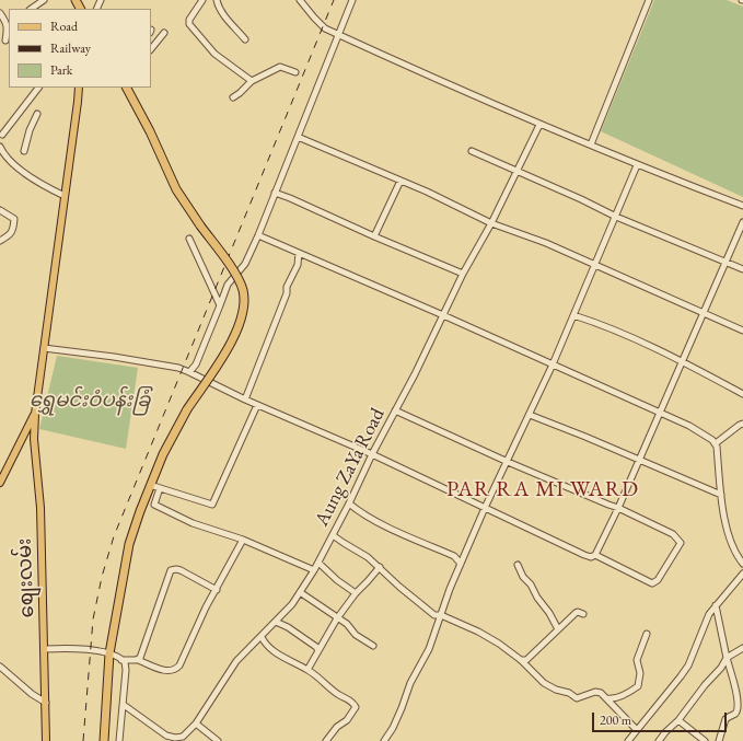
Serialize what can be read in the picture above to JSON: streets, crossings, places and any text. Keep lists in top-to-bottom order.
{
  "streets": {
    "main road": ["စျေးလမ်း"],
    "street": ["Aung ZaYa Road"]
  },
  "districts": ["PAR RA MI WARD"],
  "parks": ["ရွှေမင်းဝံပန်းခြံ"],
  "legend": ["Road", "Railway", "Park"],
  "scale_bar": "200 m"
}
